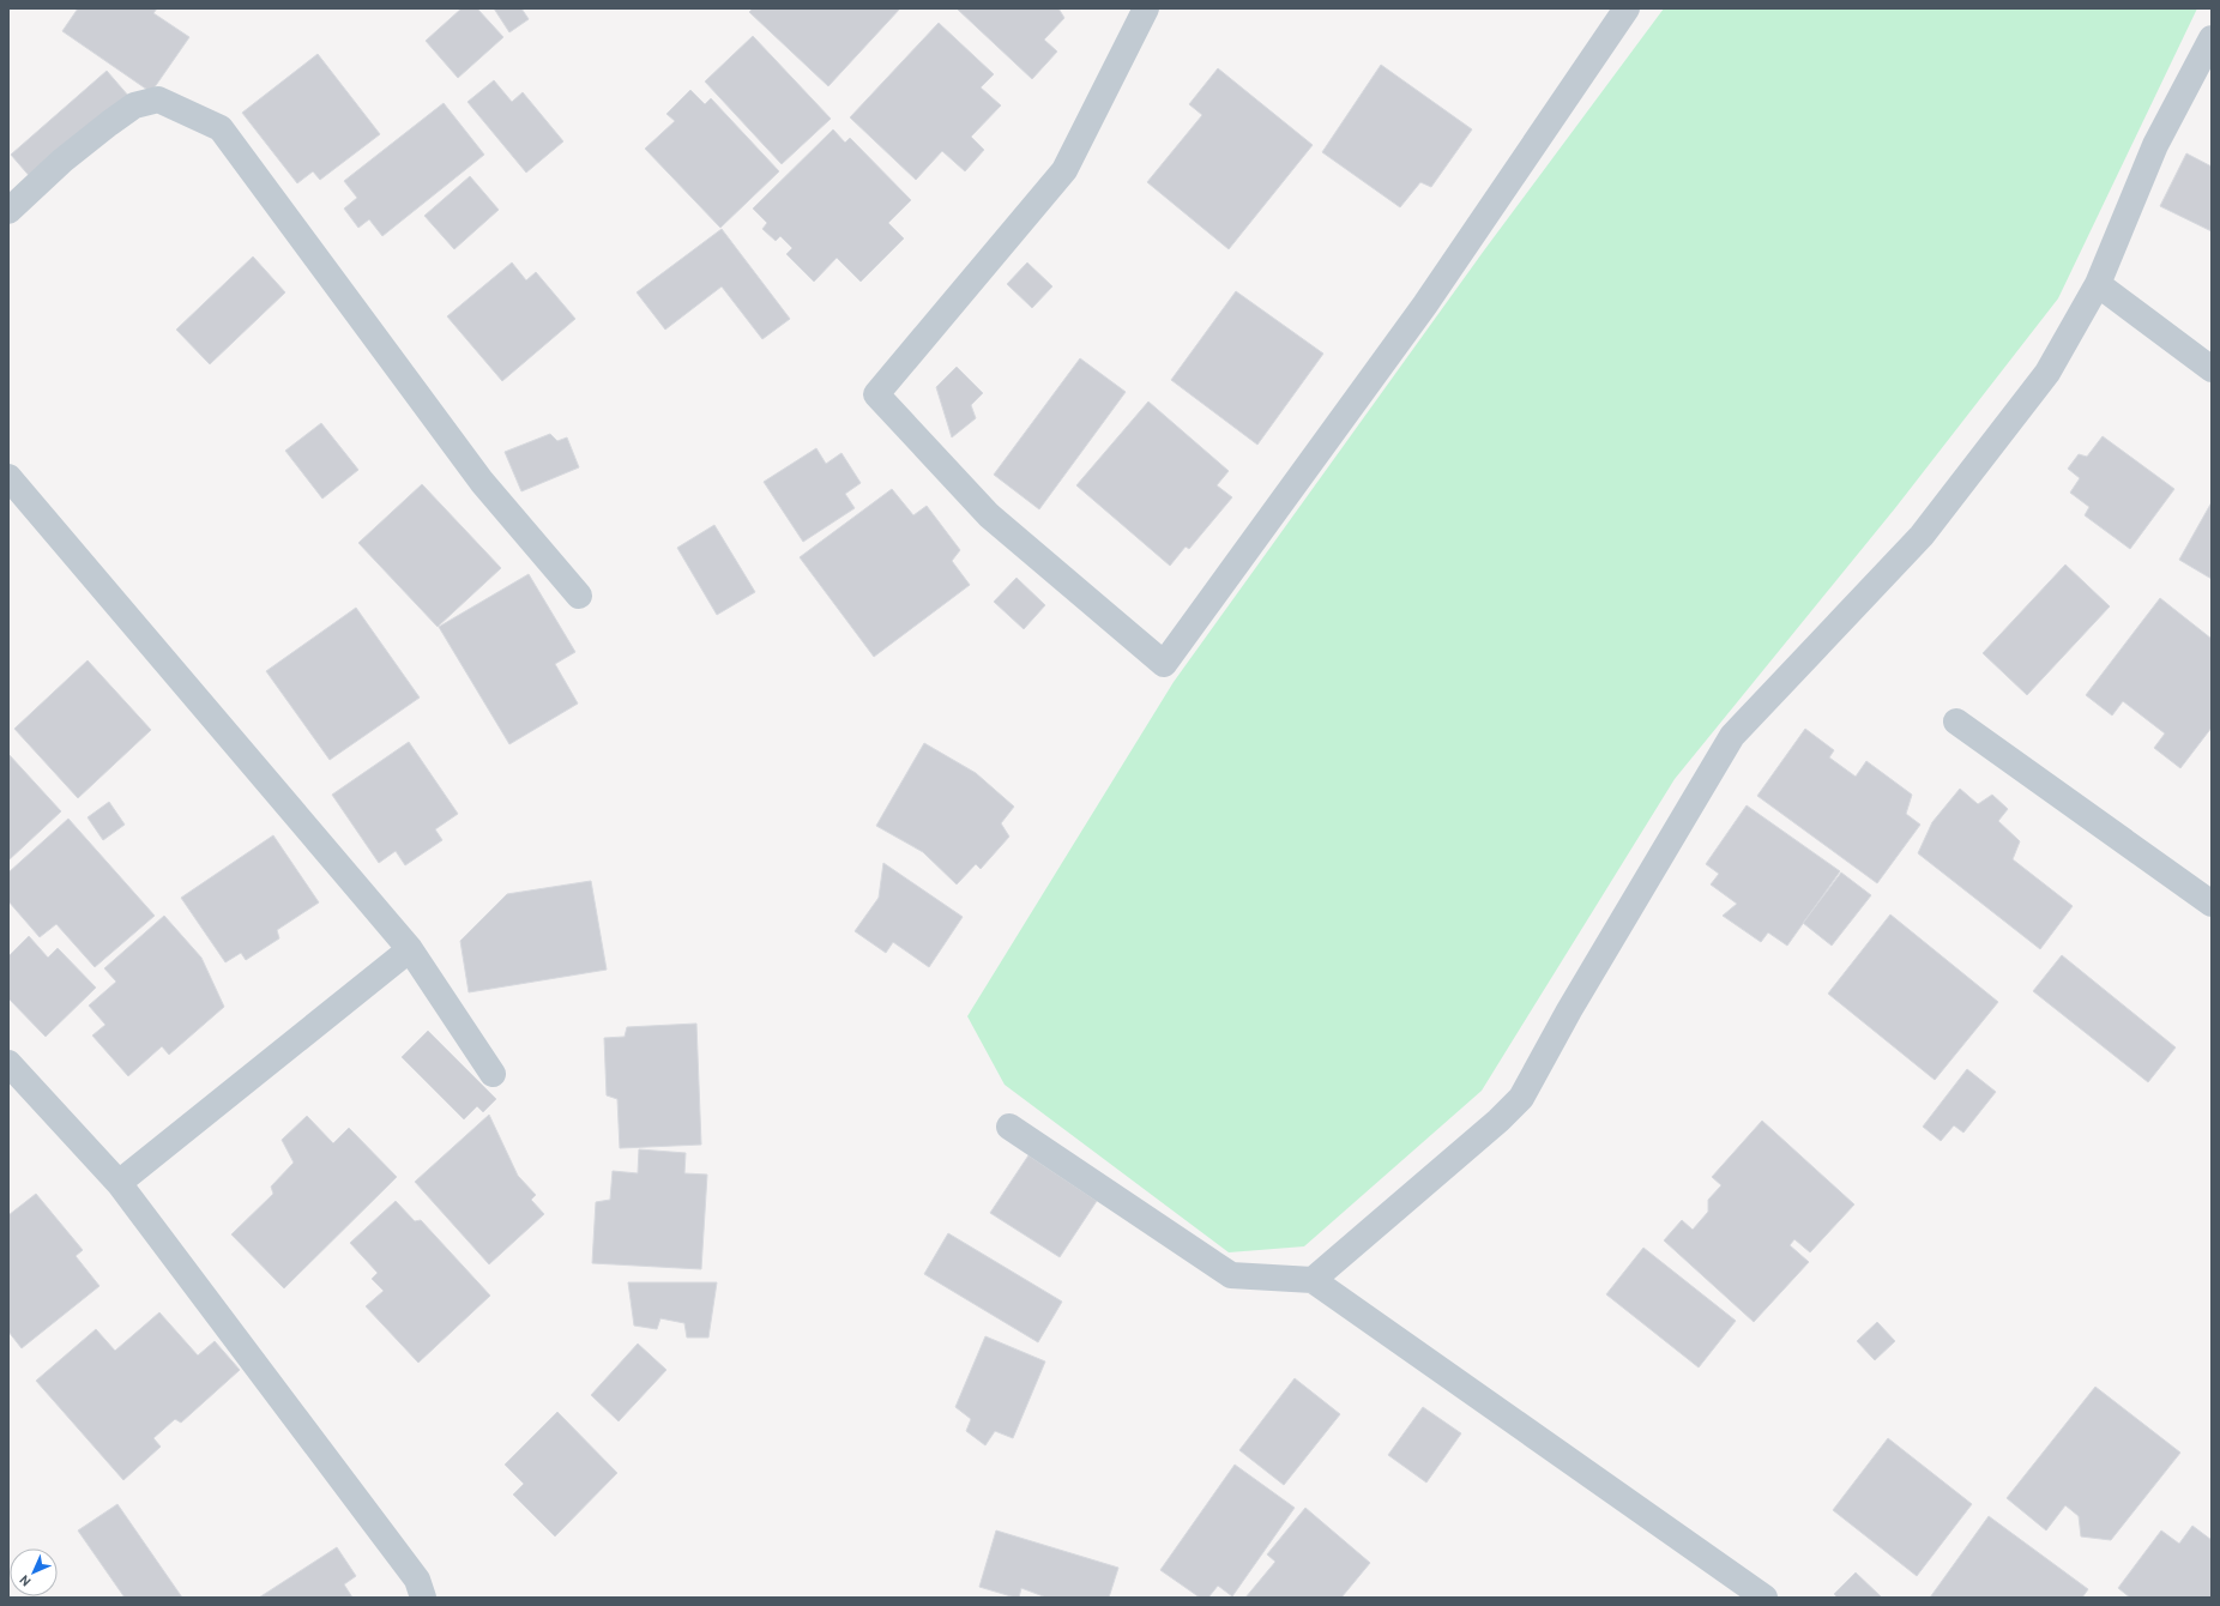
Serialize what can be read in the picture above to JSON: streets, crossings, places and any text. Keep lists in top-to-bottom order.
{
  "north": "bottom left"
}
